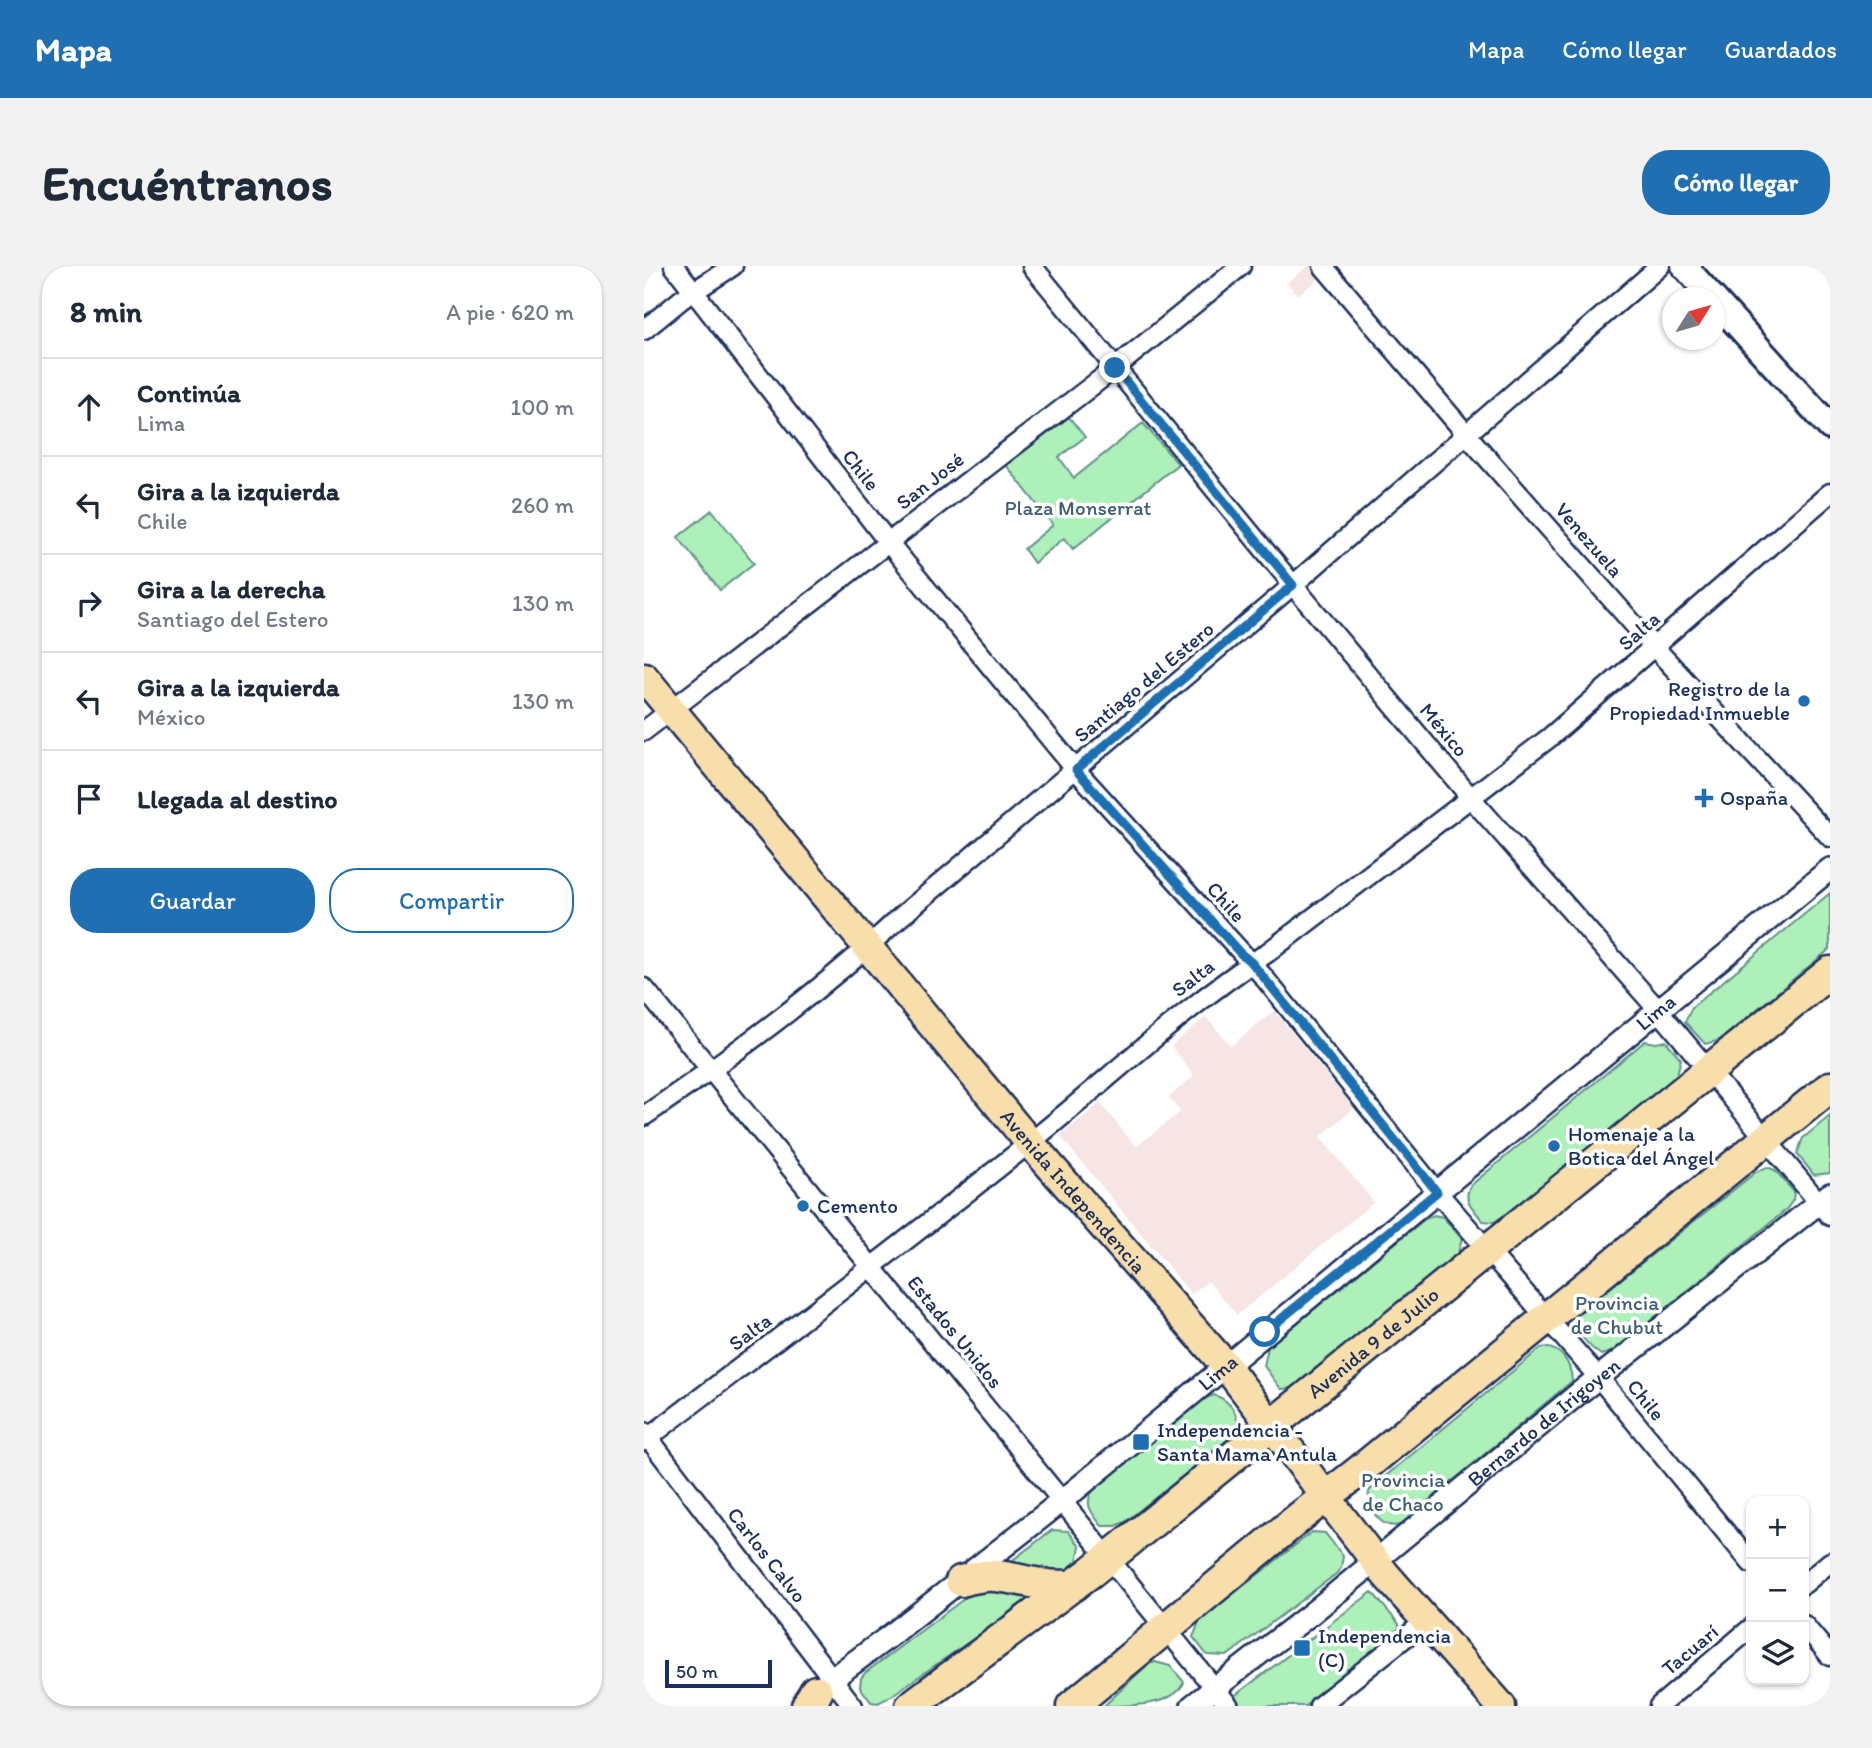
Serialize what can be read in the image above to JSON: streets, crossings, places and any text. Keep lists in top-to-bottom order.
{
  "streets": {
    "highway": ["Avenida 9 de Julio"],
    "main road": ["Avenida Independencia"],
    "street": [
      "Chile",
      "San José",
      "Venezuela",
      "Salta",
      "Santiago del Estero",
      "México",
      "Lima",
      "Estados Unidos",
      "Bernardo de Irigoyen",
      "Carlos Calvo",
      "Tacuarí"
    ]
  },
  "crossings": [
    ["Chile", "San José"],
    ["Chile", "Salta"],
    ["Chile", "Santiago del Estero"],
    ["Chile", "Lima"],
    ["Chile", "Avenida 9 de Julio"],
    ["Chile", "Bernardo de Irigoyen"],
    ["San José", "México"],
    ["San José", "Avenida Independencia"],
    ["Venezuela", "Salta"],
    ["Venezuela", "Santiago del Estero"],
    ["Salta", "México"],
    ["Salta", "Avenida Independencia"],
    ["Salta", "Estados Unidos"],
    ["Salta", "Carlos Calvo"],
    ["Santiago del Estero", "México"],
    ["Santiago del Estero", "Avenida Independencia"],
    ["Santiago del Estero", "Estados Unidos"],
    ["México", "Lima"],
    ["México", "Avenida 9 de Julio"],
    ["México", "Bernardo de Irigoyen"],
    ["Lima", "Avenida Independencia"],
    ["Lima", "Estados Unidos"],
    ["Lima", "Carlos Calvo"],
    ["Avenida Independencia", "Avenida 9 de Julio"],
    ["Avenida Independencia", "Bernardo de Irigoyen"],
    ["Estados Unidos", "Avenida 9 de Julio"],
    ["Estados Unidos", "Bernardo de Irigoyen"]
  ],
  "parks": ["Plaza Monserrat", "Provincia de Chubut", "Provincia de Chaco"],
  "places": {
    "other": ["Registro de la Propiedad Inmueble", "Homenaje a la Botica del Ángel", "Cemento"],
    "health": ["Ospaña"],
    "transit": ["Independencia - Santa Mama Antula", "Independencia (C)"]
  },
  "scale_bar": "50 m",
  "north": "top right",
  "page": {
    "header": "Mapa",
    "nav": ["Mapa", "Cómo llegar", "Guardados"],
    "buttons": [
      "Cómo llegar",
      ["Guardar", "Compartir"]
    ],
    "title": "Encuéntranos",
    "heading": ["8 min", "A pie · 620 m"],
    "list": [
      ["Continúa", "Lima", "100 m"],
      ["Gira a la izquierda", "Chile", "260 m"],
      ["Gira a la derecha", "Santiago del Estero", "130 m"],
      ["Gira a la izquierda", "México", "130 m"],
      "Llegada al destino"
    ],
    "map_buttons": ["+", "−"],
    "scale": "50 m"
  }
}
